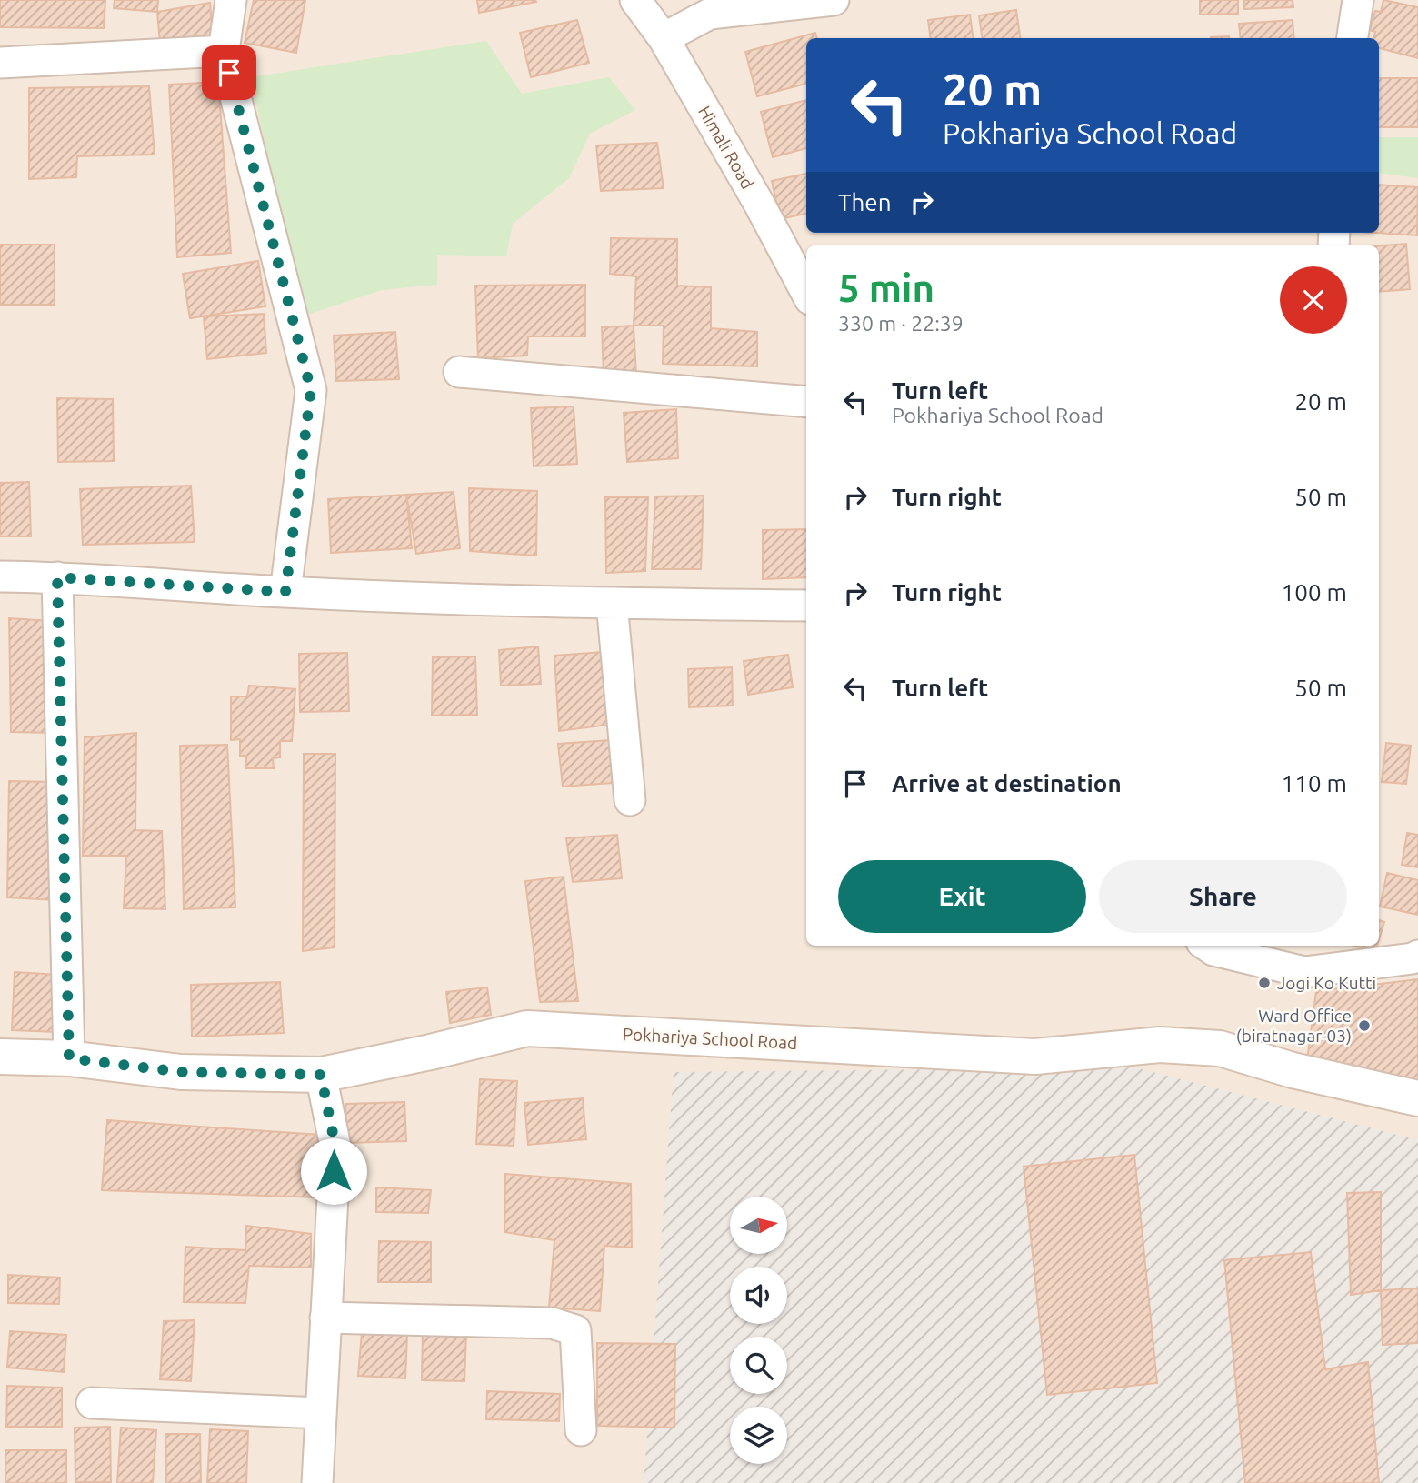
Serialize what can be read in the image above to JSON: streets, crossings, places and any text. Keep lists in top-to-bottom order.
{
  "streets": {
    "main road": ["Pokhariya School Road"],
    "street": ["Himali Road"]
  },
  "places": ["Jogi Ko Kutti", "Ward Office (biratnagar-03)"],
  "north": "right",
  "page": {
    "turn": ["20 m", "Pokhariya School Road"],
    "then": "Then",
    "heading": ["5 min", "330 m · 22:39"],
    "list": [
      {
        "name": "Turn left",
        "note": "Pokhariya School Road",
        "value": "20 m"
      },
      {
        "name": "Turn right",
        "value": "50 m"
      },
      {
        "name": "Turn right",
        "value": "100 m"
      },
      {
        "name": "Turn left",
        "value": "50 m"
      },
      {
        "name": "Arrive at destination",
        "value": "110 m"
      }
    ],
    "buttons": ["Exit", "Share"]
  }
}
